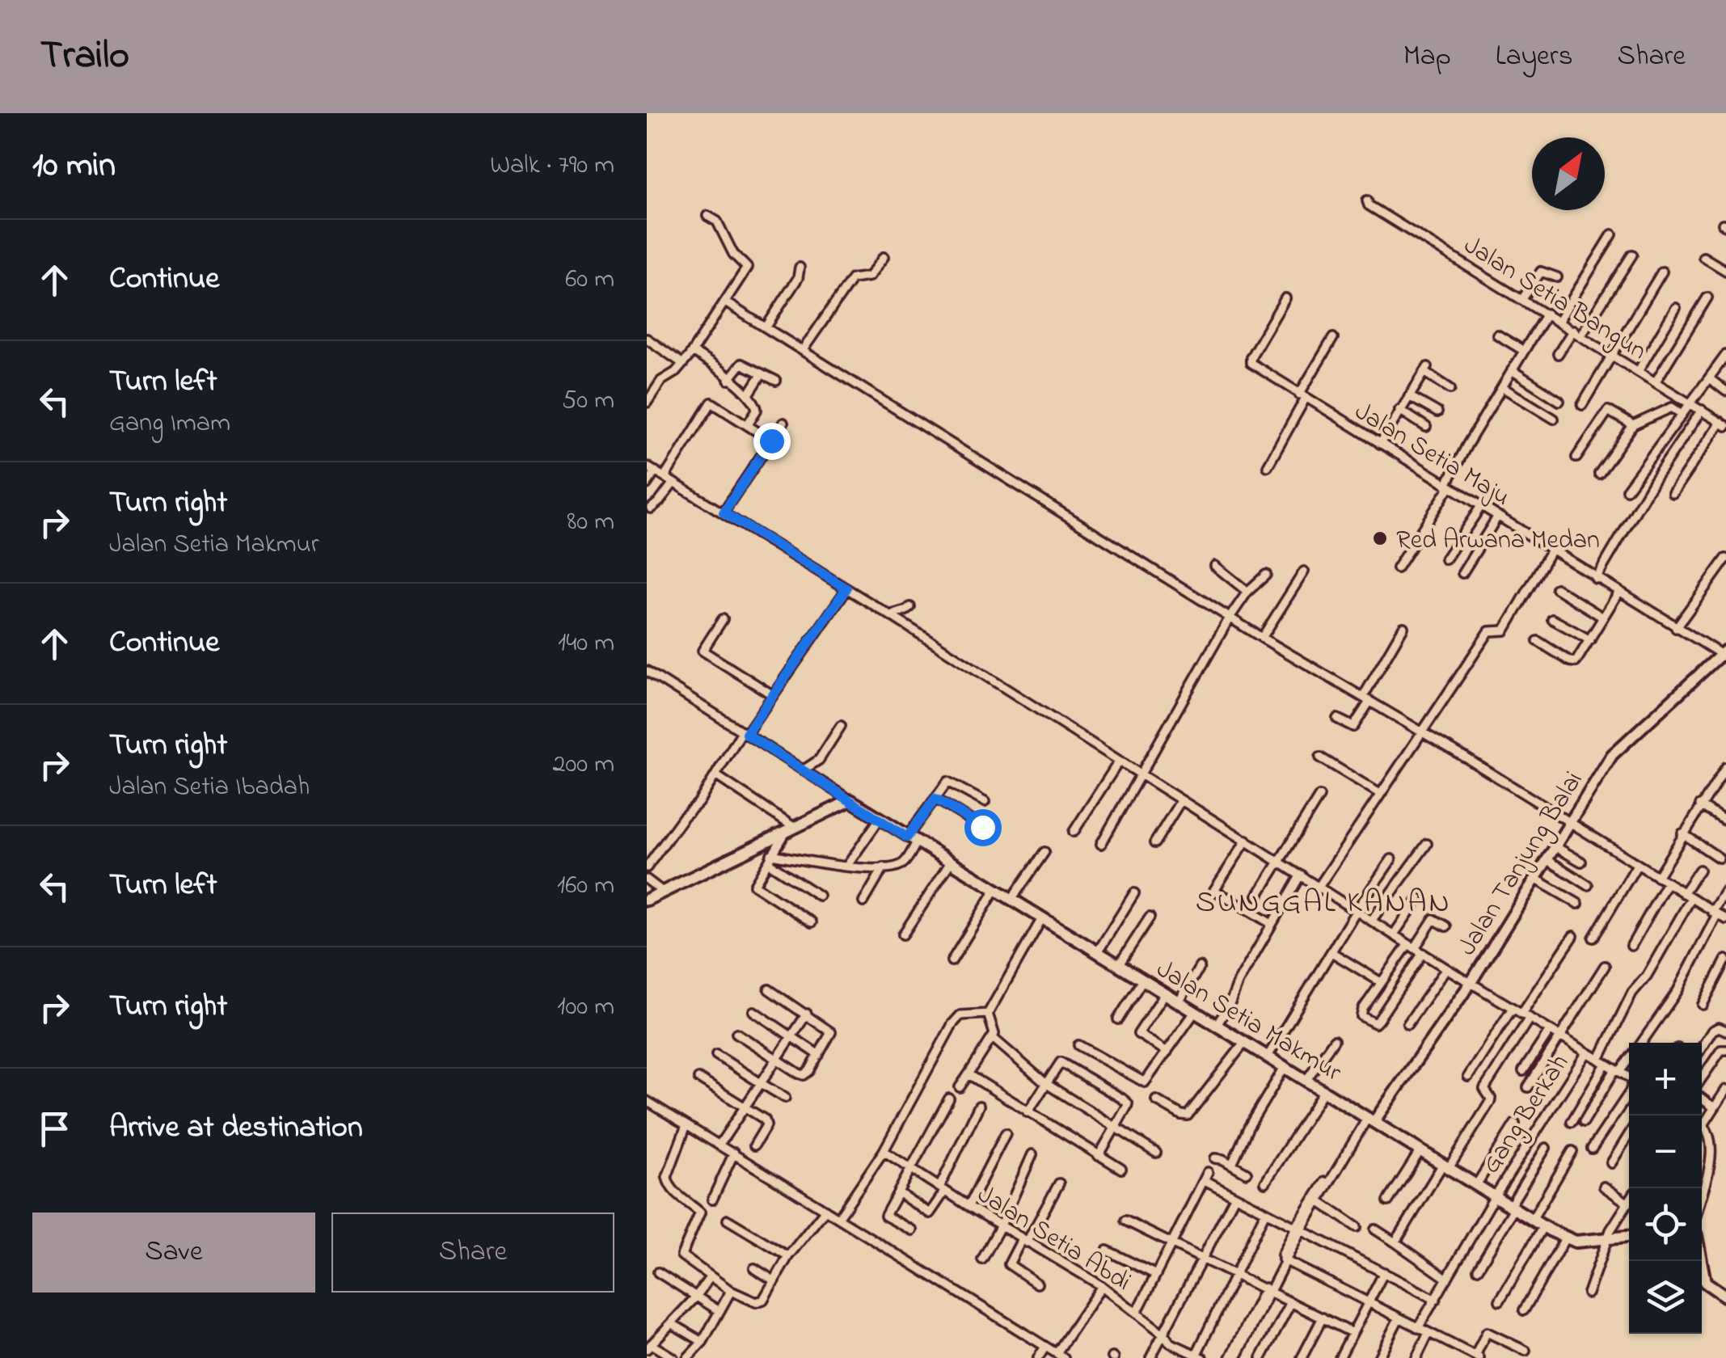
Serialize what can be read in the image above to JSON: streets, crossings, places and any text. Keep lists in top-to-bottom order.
{
  "streets": {
    "main road": ["Jalan Setia Makmur"],
    "street": [
      "Jalan Setia Bangun",
      "Jalan Setia Maju",
      "Jalan Tanjung Balai",
      "Gang Berkah",
      "Jalan Setia Abdi"
    ]
  },
  "crossings": [
    ["Jalan Setia Maju", "Jalan Tanjung Balai"],
    ["Jalan Tanjung Balai", "Jalan Setia Makmur"],
    ["Jalan Setia Makmur", "Gang Berkah"]
  ],
  "districts": ["SUNGGAL KANAN"],
  "places": ["Red Arwana Medan"],
  "north": "top right",
  "page": {
    "header": "Trailo",
    "nav": ["Map", "Layers", "Share"],
    "heading": ["10 min", "Walk · 790 m"],
    "list": [
      ["Continue", "60 m"],
      ["Turn left", "Gang Imam", "50 m"],
      ["Turn right", "Jalan Setia Makmur", "80 m"],
      ["Continue", "140 m"],
      ["Turn right", "Jalan Setia Ibadah", "200 m"],
      ["Turn left", "160 m"],
      ["Turn right", "100 m"],
      "Arrive at destination"
    ],
    "map_buttons": ["+", "−"],
    "buttons": ["Save", "Share"]
  }
}
